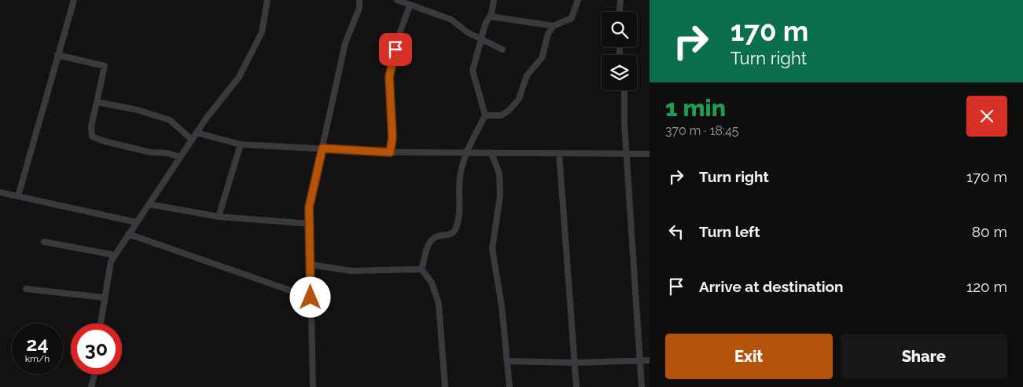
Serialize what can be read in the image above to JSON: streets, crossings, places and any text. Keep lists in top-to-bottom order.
{
  "page": {
    "turn": ["170 m", "Turn right"],
    "heading": ["1 min", "370 m · 18:45"],
    "list": [
      {
        "name": "Turn right",
        "value": "170 m"
      },
      {
        "name": "Turn left",
        "value": "80 m"
      },
      {
        "name": "Arrive at destination",
        "value": "120 m"
      }
    ],
    "speed": "24 km/h",
    "limit": "30",
    "buttons": ["Exit", "Share"]
  }
}
